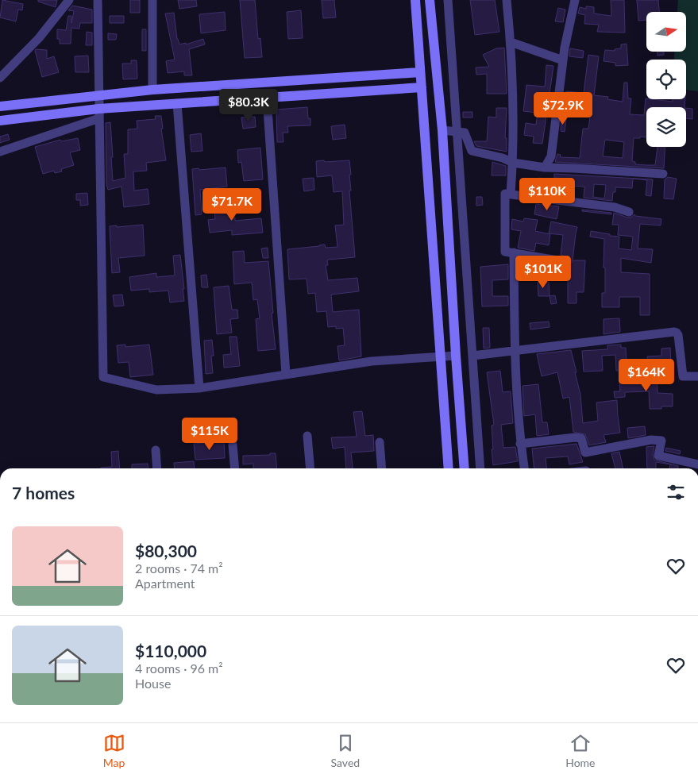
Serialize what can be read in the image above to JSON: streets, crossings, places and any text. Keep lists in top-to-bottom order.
{
  "north": "right",
  "page": {
    "price": [
      "$80.3K",
      "$72.9K",
      "$110K",
      "$71.7K",
      "$101K",
      "$164K",
      "$115K"
    ],
    "heading": "7 homes",
    "list": [
      {
        "name": "$80,300",
        "note": "2 rooms · 74 m² · Apartment"
      },
      {
        "name": "$110,000",
        "note": "4 rooms · 96 m² · House"
      }
    ],
    "tabs": ["Map", "Saved", "Home"]
  }
}
